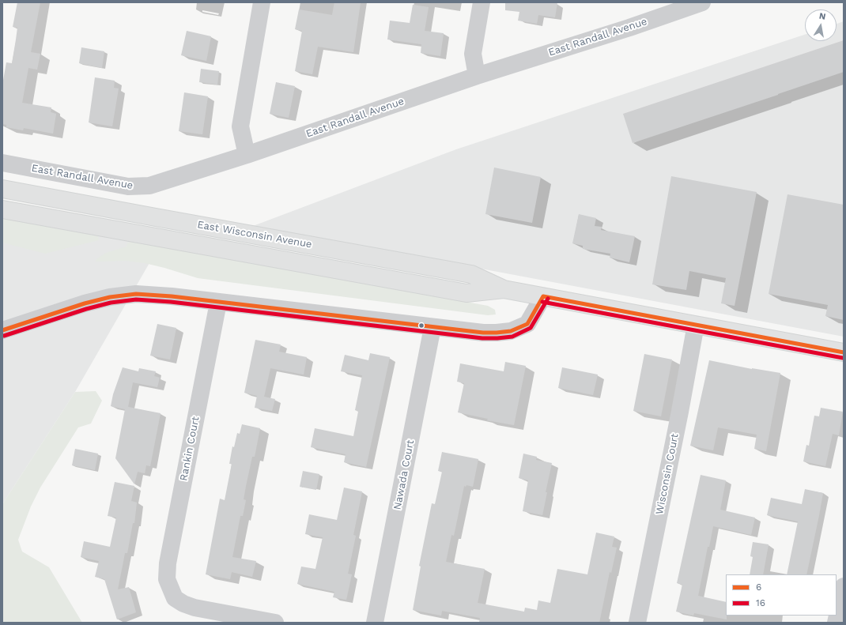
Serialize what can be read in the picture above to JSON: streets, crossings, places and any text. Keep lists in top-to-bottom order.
{
  "streets": {
    "main road": ["East Wisconsin Avenue"],
    "street": [
      "East Randall Avenue",
      "Rankin Court",
      "Wisconsin Court",
      "Nawada Court"
    ]
  },
  "crossings": [
    ["East Wisconsin Avenue", "Wisconsin Court"]
  ],
  "lines": ["transit line 6", "transit line 16"],
  "legend": ["6", "16"],
  "north": "top"
}
